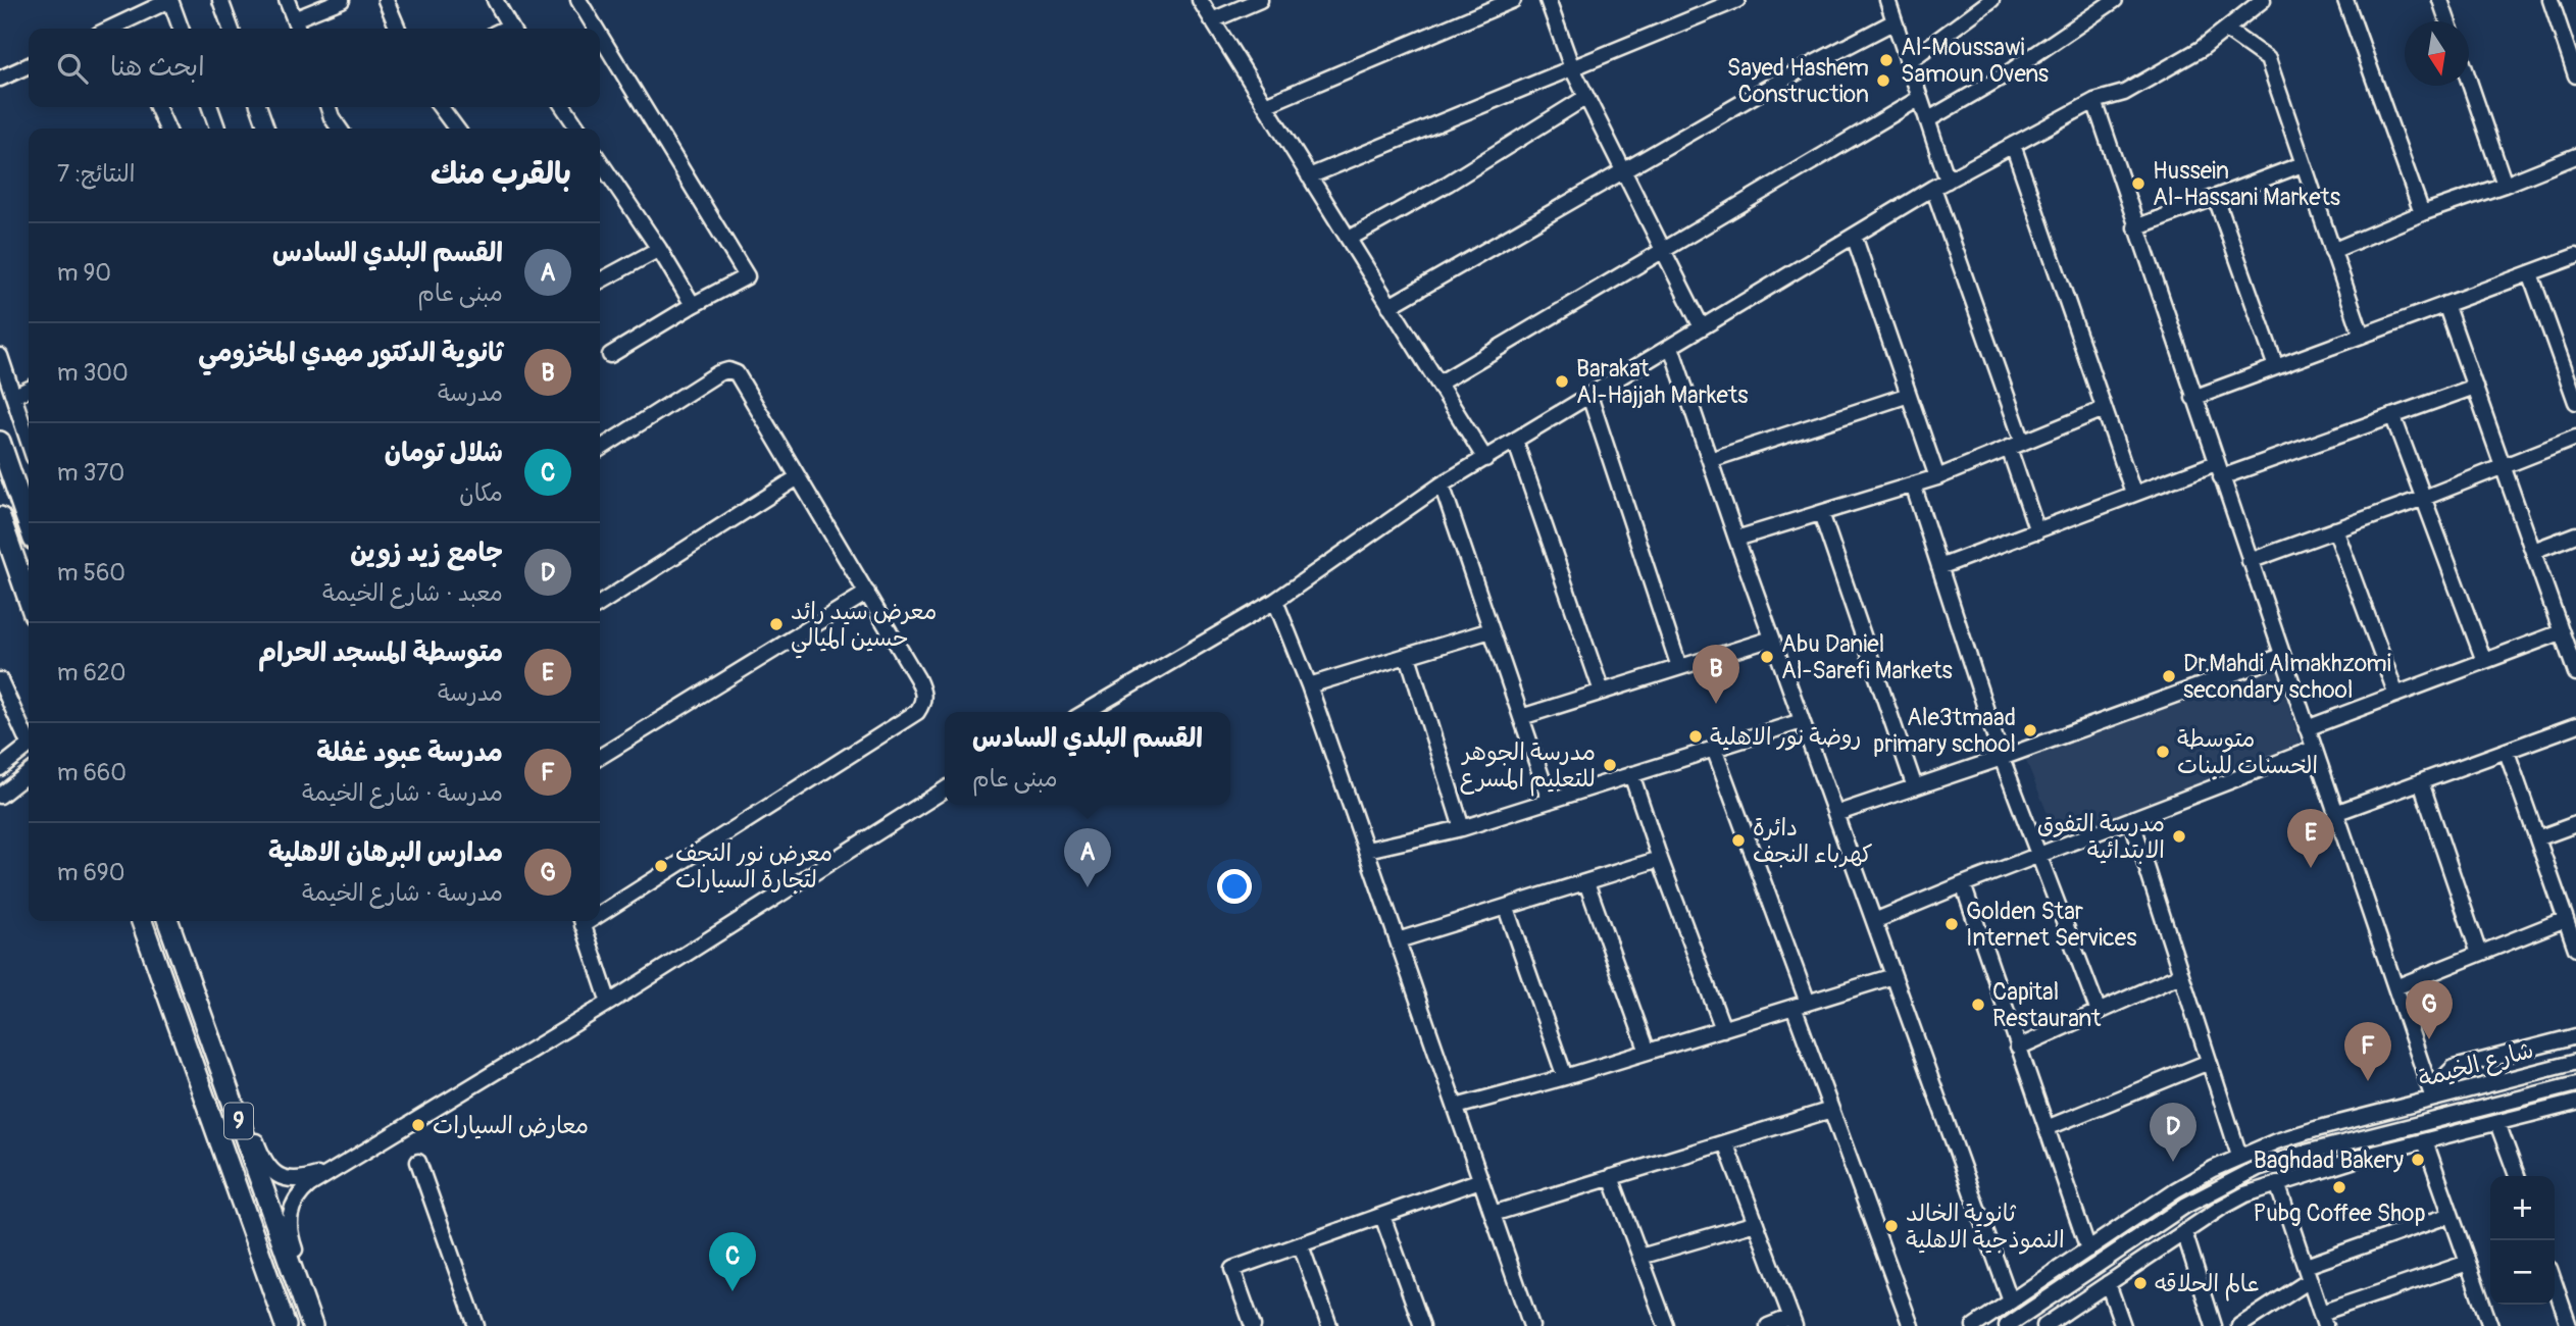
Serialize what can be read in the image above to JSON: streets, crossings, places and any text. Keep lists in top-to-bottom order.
{
  "streets": {
    "highway": ["9"],
    "street": ["شارع الخيمة"]
  },
  "places": [
    "Al-Moussawi Samoun Ovens",
    "Sayed Hashem Construction",
    "Hussein Al-Hassani Markets",
    "Barakat Al-Hajjah Markets",
    "معرض سيد رائد حسين الميالي",
    "Abu Daniel Al-Sarefi Markets",
    "Dr.Mahdi Almakhzomi secondary school",
    "Ale3tmaad primary school",
    "روضة نور الاهلية",
    "متوسطة الحسنات للبنات",
    "مدرسة الجوهر للتعليم المسرع",
    "مدرسة التفوق الابتدائية",
    "دائرة كهرباء النجف",
    "معرض نور النجف لتجارة السيارات",
    "Golden Star Internet Services",
    "Capital Restaurant",
    "معارض السيارات",
    "Baghdad Bakery",
    "Pubg Coffee Shop",
    "ثانوية الخالد النموذجية الاهلية",
    "عالم الحلاقه"
  ],
  "north": "bottom",
  "page": {
    "search": "ابحث هنا",
    "heading": ["بالقرب منك", "النتائج: 7"],
    "list": [
      {
        "mark": "A",
        "name": "القسم البلدي السادس",
        "note": "مبنى عام",
        "value": "90 m"
      },
      {
        "mark": "B",
        "name": "ثانوية الدكتور مهدي المخزومي",
        "note": "مدرسة",
        "value": "300 m"
      },
      {
        "mark": "C",
        "name": "شلال تومان",
        "note": "مكان",
        "value": "370 m"
      },
      {
        "mark": "D",
        "name": "جامع زيد زوين",
        "note": "معبد · شارع الخيمة",
        "value": "560 m"
      },
      {
        "mark": "E",
        "name": "متوسطة المسجد الحرام",
        "note": "مدرسة",
        "value": "620 m"
      },
      {
        "mark": "F",
        "name": "مدرسة عبود غفلة",
        "note": "مدرسة · شارع الخيمة",
        "value": "660 m"
      },
      {
        "mark": "G",
        "name": "مدارس البرهان الاهلية",
        "note": "مدرسة · شارع الخيمة",
        "value": "690 m"
      }
    ],
    "pins": [
      "B",
      "E",
      "A",
      "G",
      "F",
      "D",
      "C"
    ],
    "popup": ["القسم البلدي السادس", "مبنى عام"],
    "map_buttons": ["+", "−"]
  }
}
